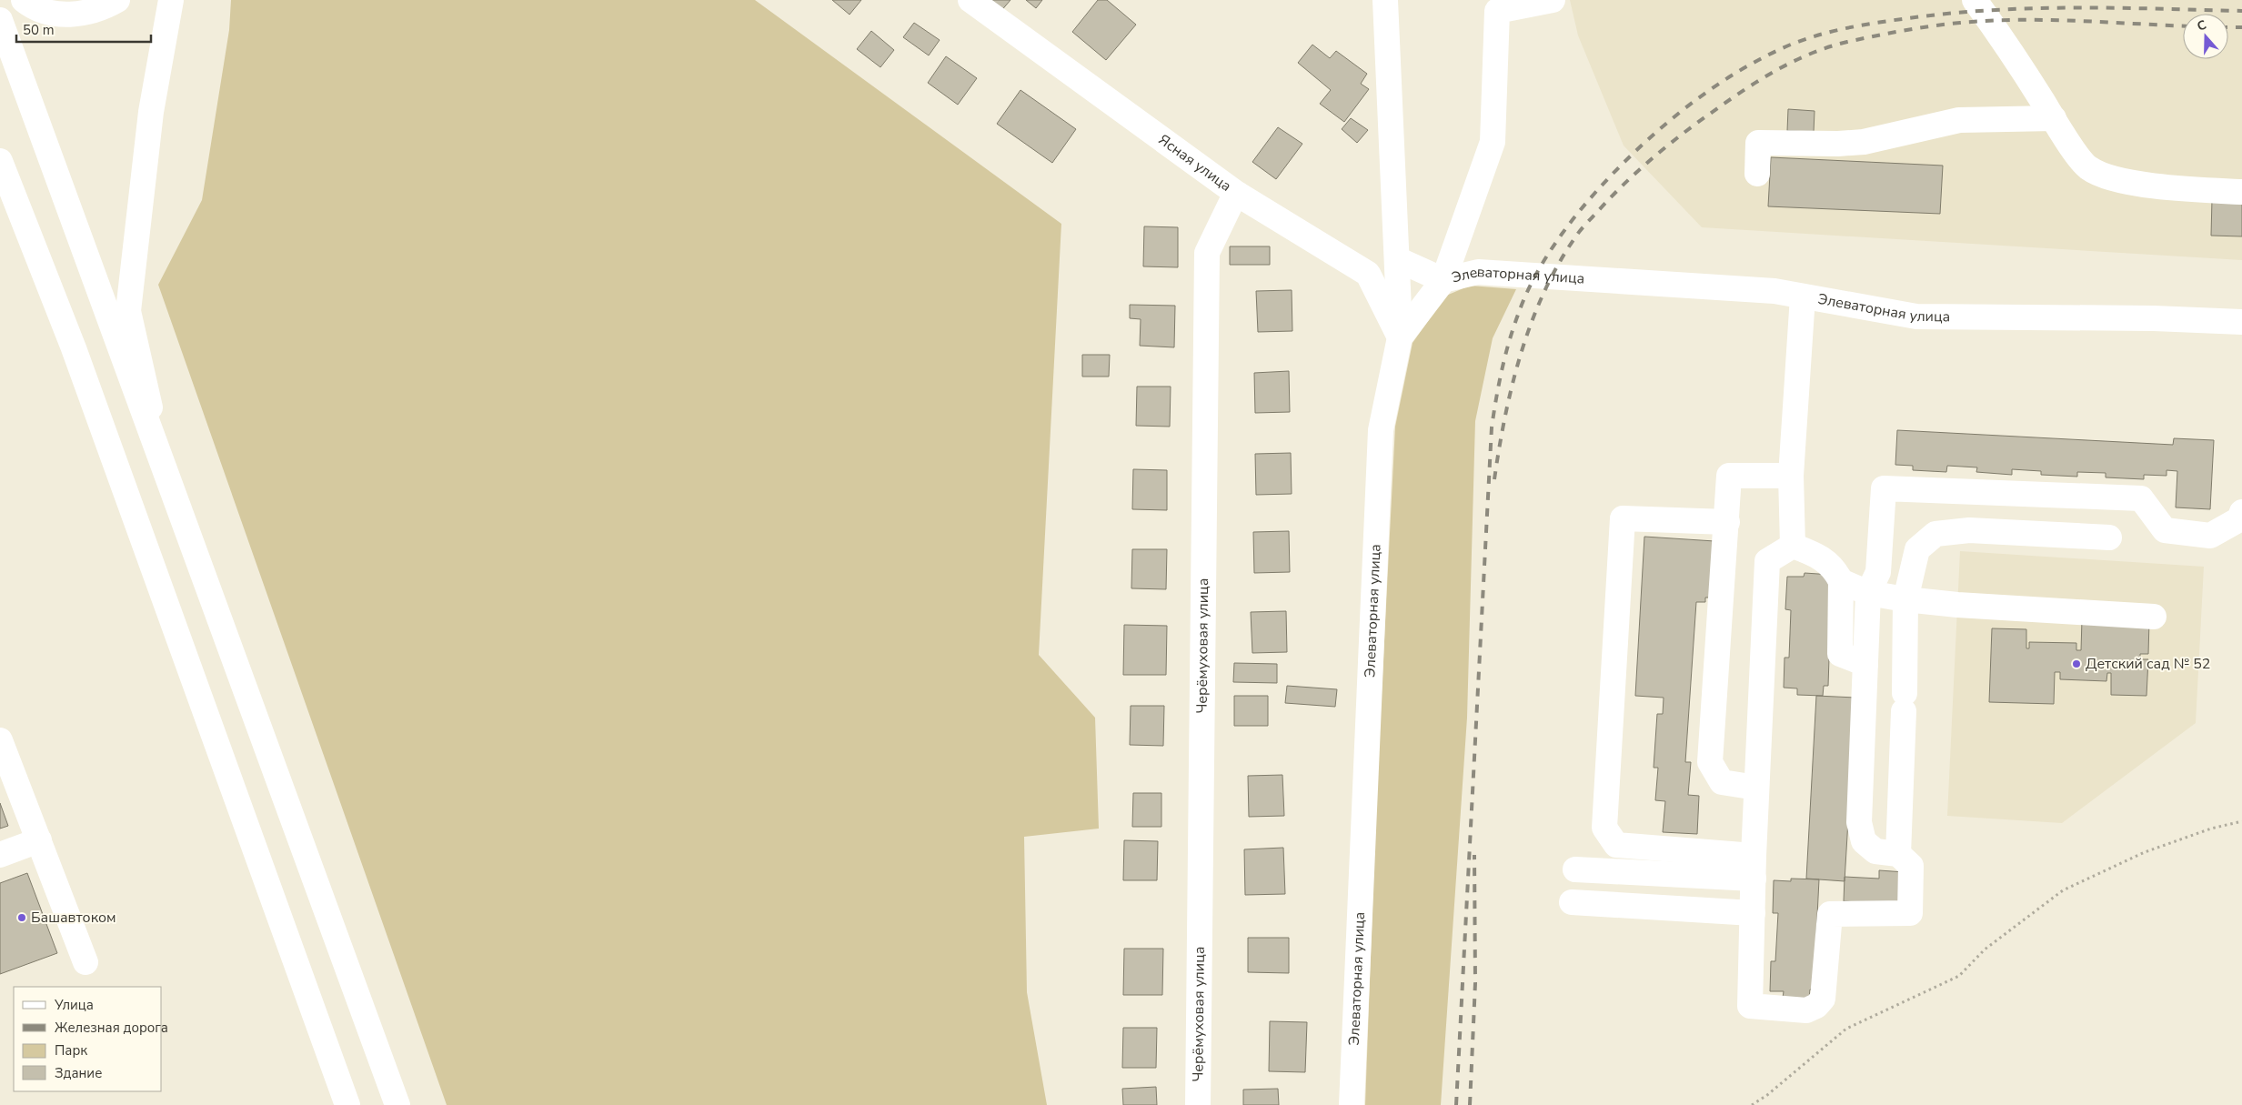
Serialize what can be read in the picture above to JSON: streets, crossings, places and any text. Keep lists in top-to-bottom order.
{
  "streets": {
    "street": ["Ясная улица", "Элеваторная улица", "Черёмуховая улица"]
  },
  "crossings": [
    ["Ясная улица", "Элеваторная улица"],
    ["Ясная улица", "Черёмуховая улица"]
  ],
  "places": ["Детский сад № 52", "Башавтоком"],
  "legend": [
    "Улица",
    "Железная дорога",
    "Парк",
    "Здание"
  ],
  "scale_bar": "50 m",
  "north": "top"
}
